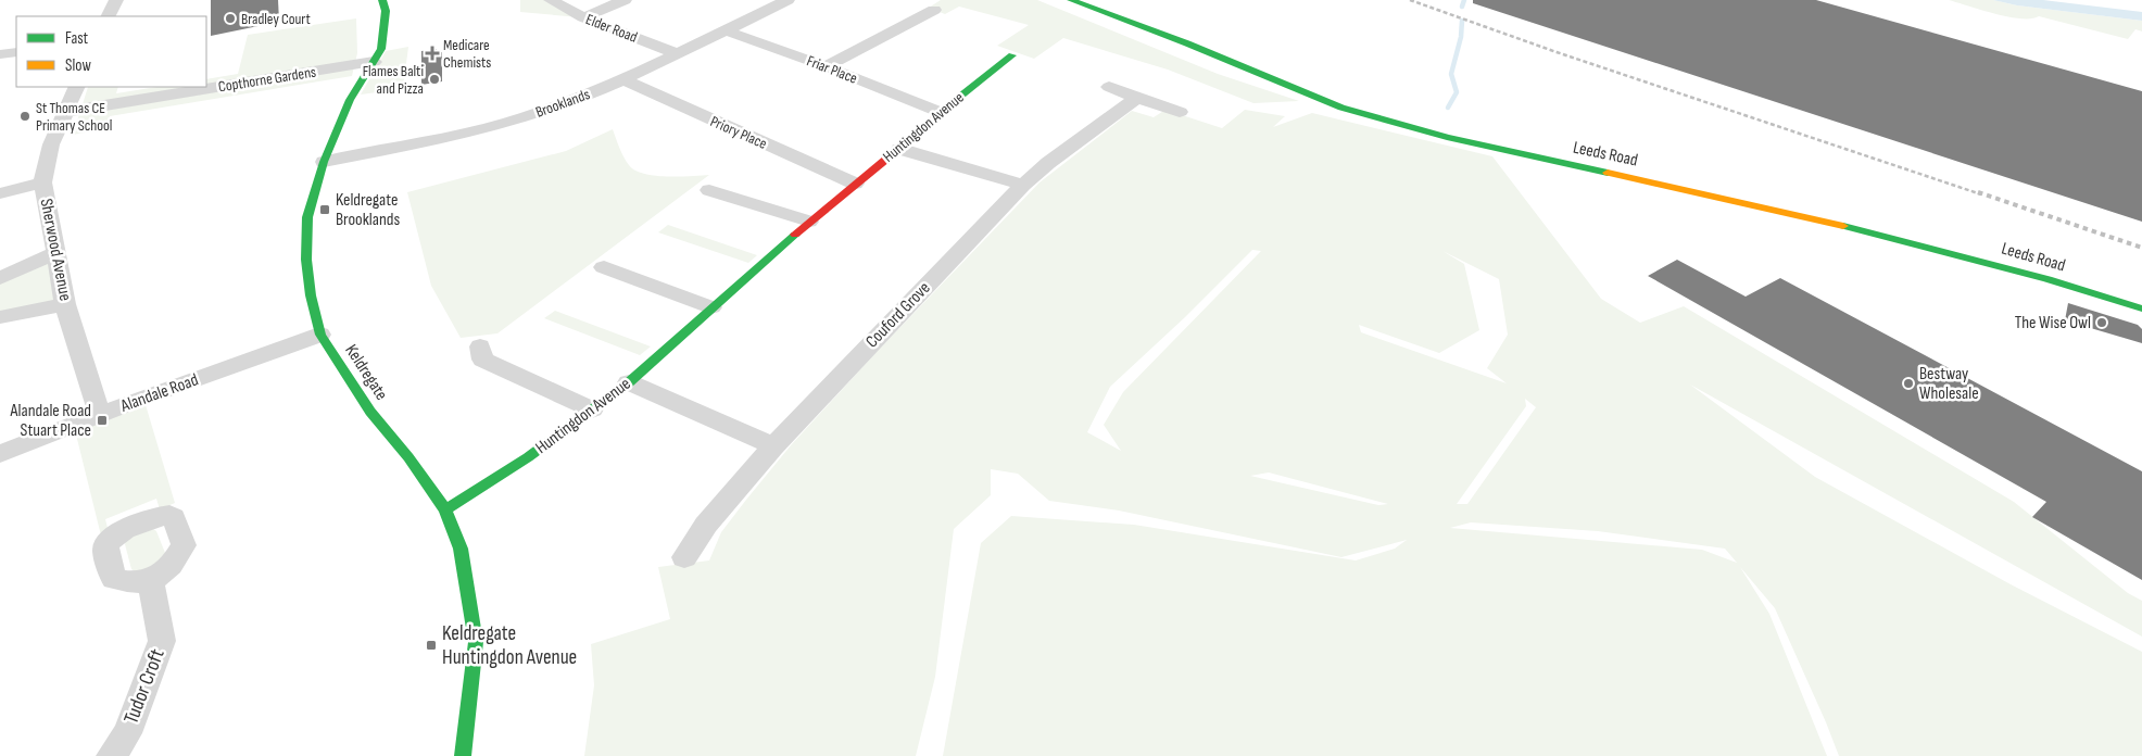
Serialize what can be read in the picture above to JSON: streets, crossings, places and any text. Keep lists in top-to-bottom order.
{
  "streets": {
    "street": [
      "Elder Road",
      "Friar Place",
      "Copthorne Gardens",
      "Brooklands",
      "Huntingdon Avenue",
      "Priory Place",
      "Leeds Road",
      "Sherwood Avenue",
      "Couford Grove",
      "Keldregate",
      "Alandale Road",
      "Tudor Croft"
    ]
  },
  "crossings": [
    ["Elder Road", "Brooklands"],
    ["Friar Place", "Brooklands"],
    ["Friar Place", "Huntingdon Avenue"],
    ["Copthorne Gardens", "Sherwood Avenue"],
    ["Copthorne Gardens", "Keldregate"],
    ["Brooklands", "Priory Place"],
    ["Brooklands", "Keldregate"],
    ["Huntingdon Avenue", "Priory Place"],
    ["Huntingdon Avenue", "Keldregate"],
    ["Sherwood Avenue", "Alandale Road"],
    ["Keldregate", "Alandale Road"]
  ],
  "places": {
    "other": [
      "Bradley Court",
      "Flames Balti and Pizza",
      "St Thomas CE Primary School",
      "The Wise Owl",
      "Bestway Wholesale"
    ],
    "health": ["Medicare Chemists"],
    "transit": ["Keldregate Brooklands", "Alandale Road Stuart Place", "Keldregate Huntingdon Avenue"]
  },
  "legend": ["Fast", "Slow"]
}
